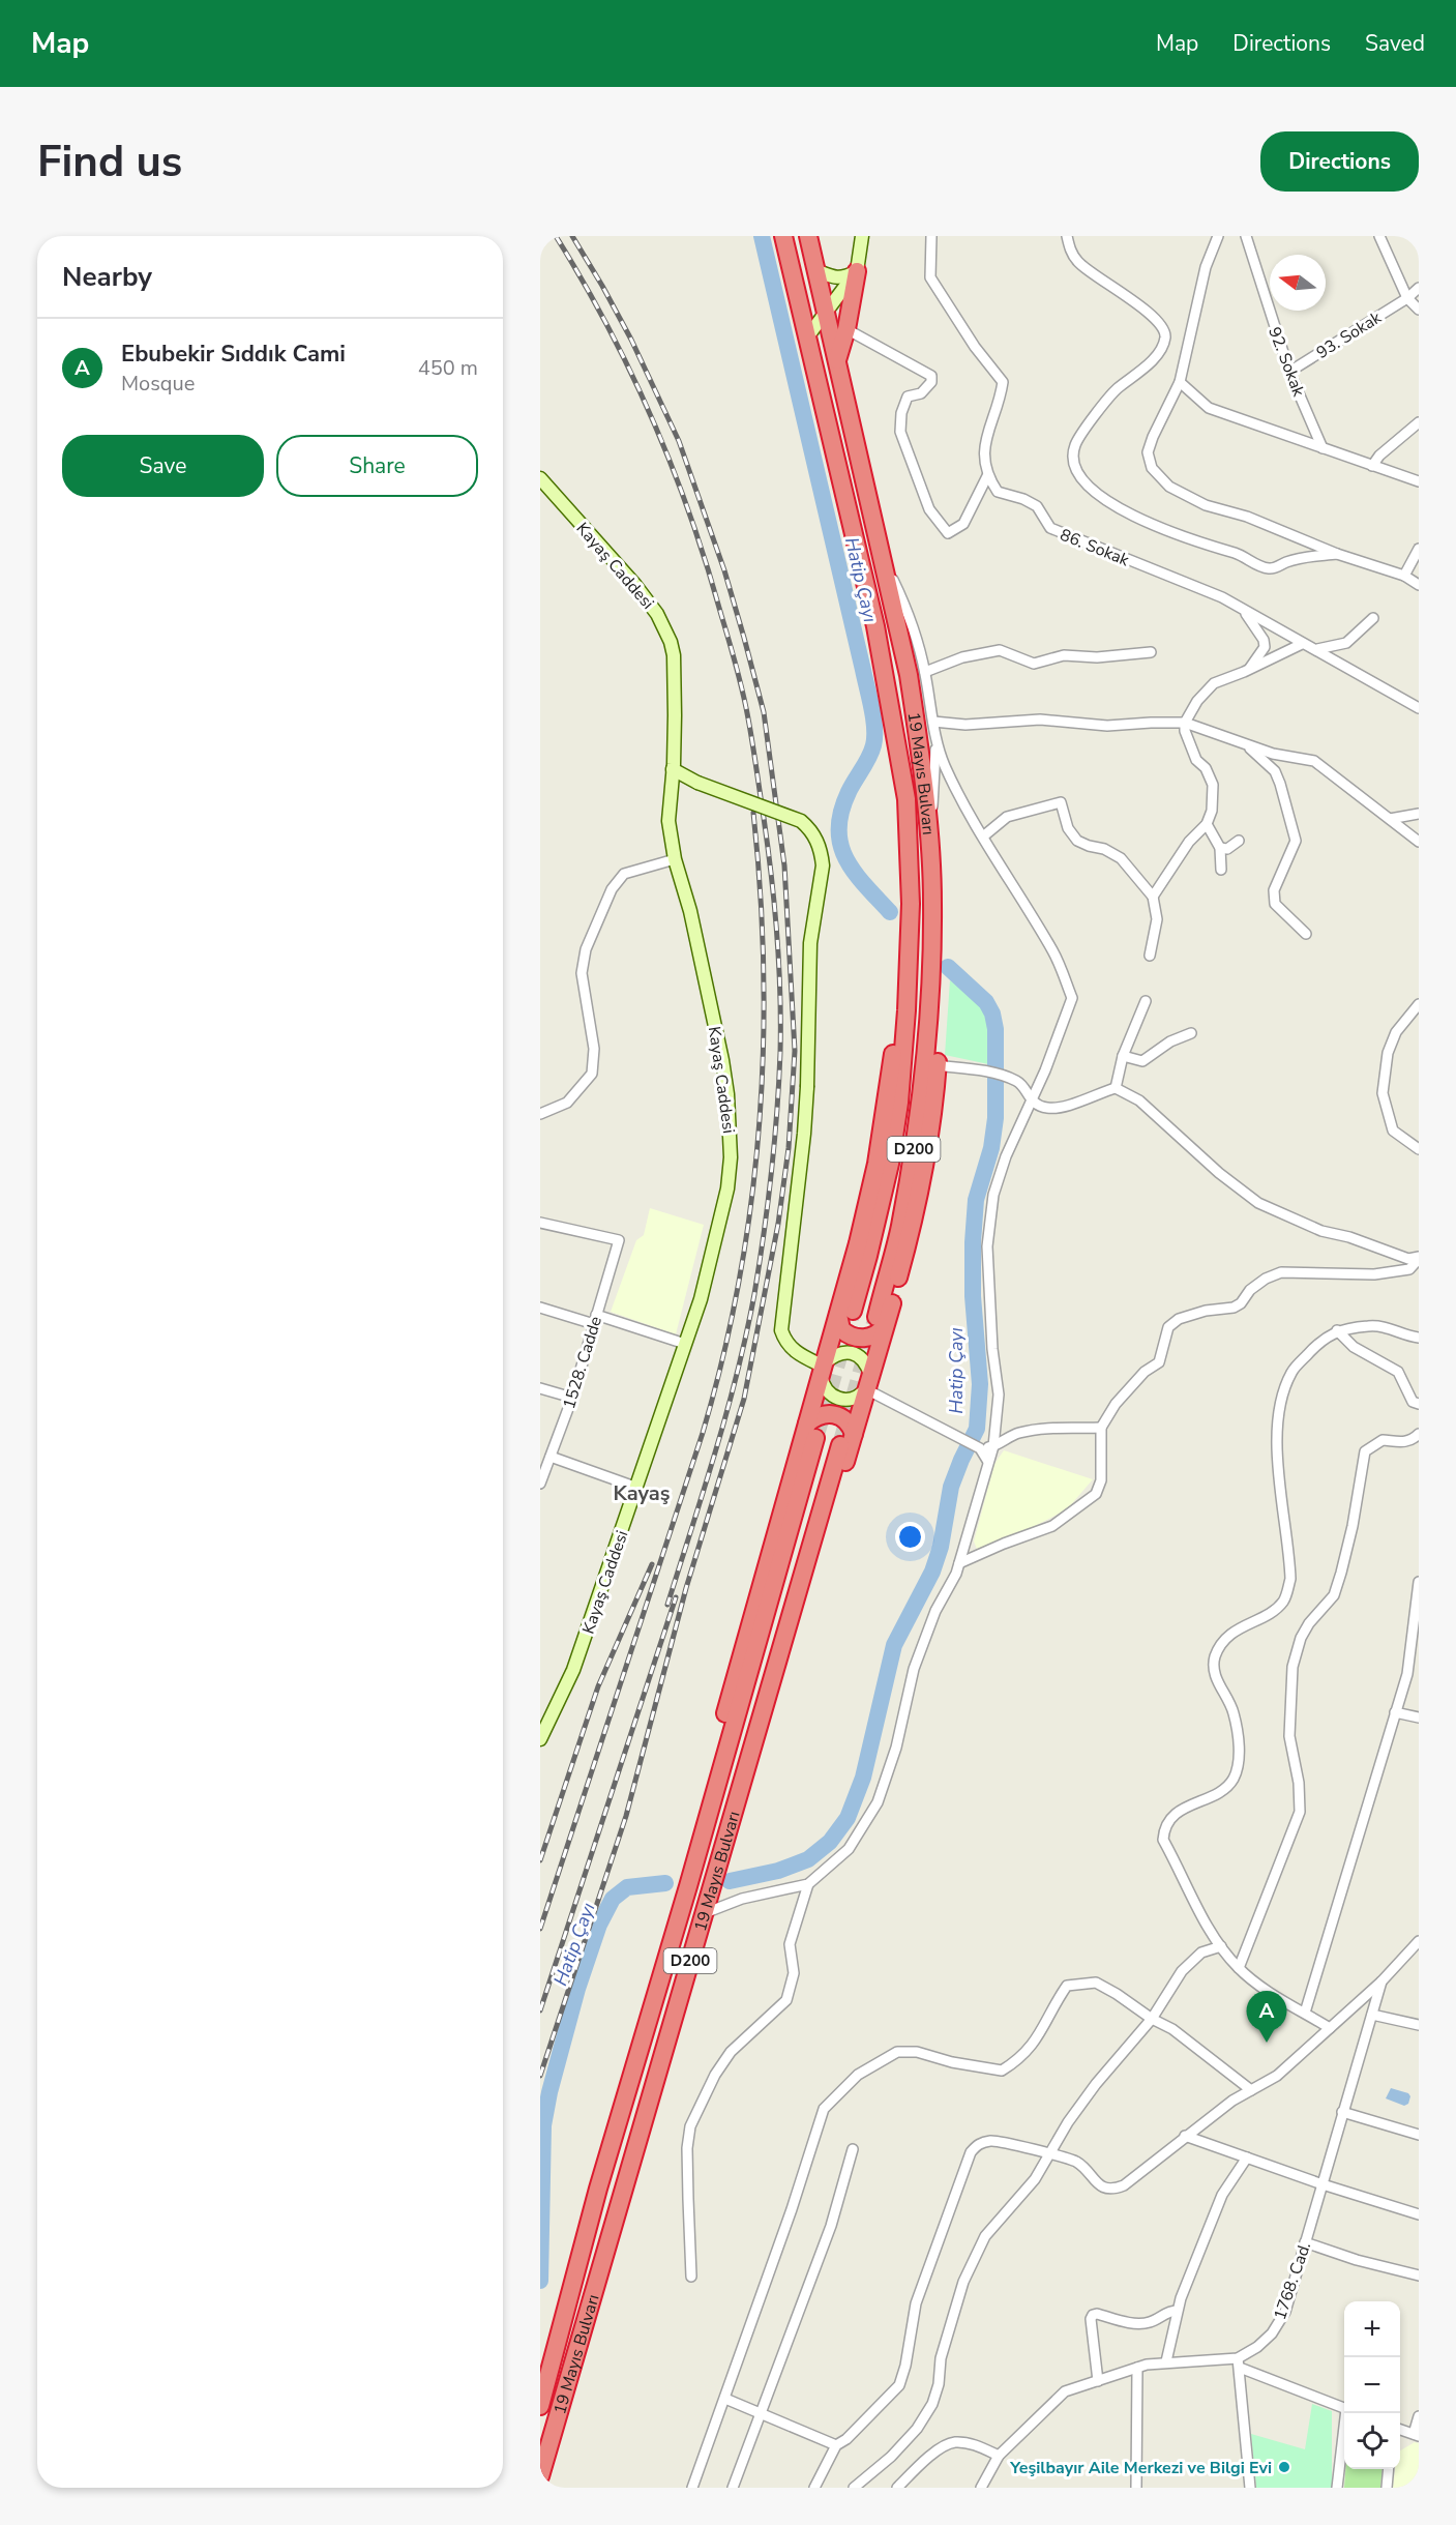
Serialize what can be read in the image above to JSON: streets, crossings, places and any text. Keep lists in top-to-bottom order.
{
  "streets": {
    "highway": ["19 Mayıs Bulvarı", "D200"],
    "street": [
      "93. Sokak",
      "92. Sokak",
      "86. Sokak",
      "Kayaş Caddesi",
      "1528. Cadde",
      "1768. Cad."
    ]
  },
  "crossings": [
    ["93. Sokak", "92. Sokak"]
  ],
  "districts": ["Kayaş"],
  "water": ["Hatip Çayı"],
  "places": ["Yeşilbayır Aile Merkezi ve Bilgi Evi"],
  "north": "left",
  "page": {
    "header": "Map",
    "nav": ["Map", "Directions", "Saved"],
    "buttons": [
      "Directions",
      ["Save", "Share"]
    ],
    "title": "Find us",
    "heading": "Nearby",
    "list": [
      {
        "mark": "A",
        "name": "Ebubekir Sıddık Cami",
        "note": "Mosque",
        "value": "450 m"
      }
    ],
    "pins": "A",
    "map_buttons": ["+", "−"]
  }
}
